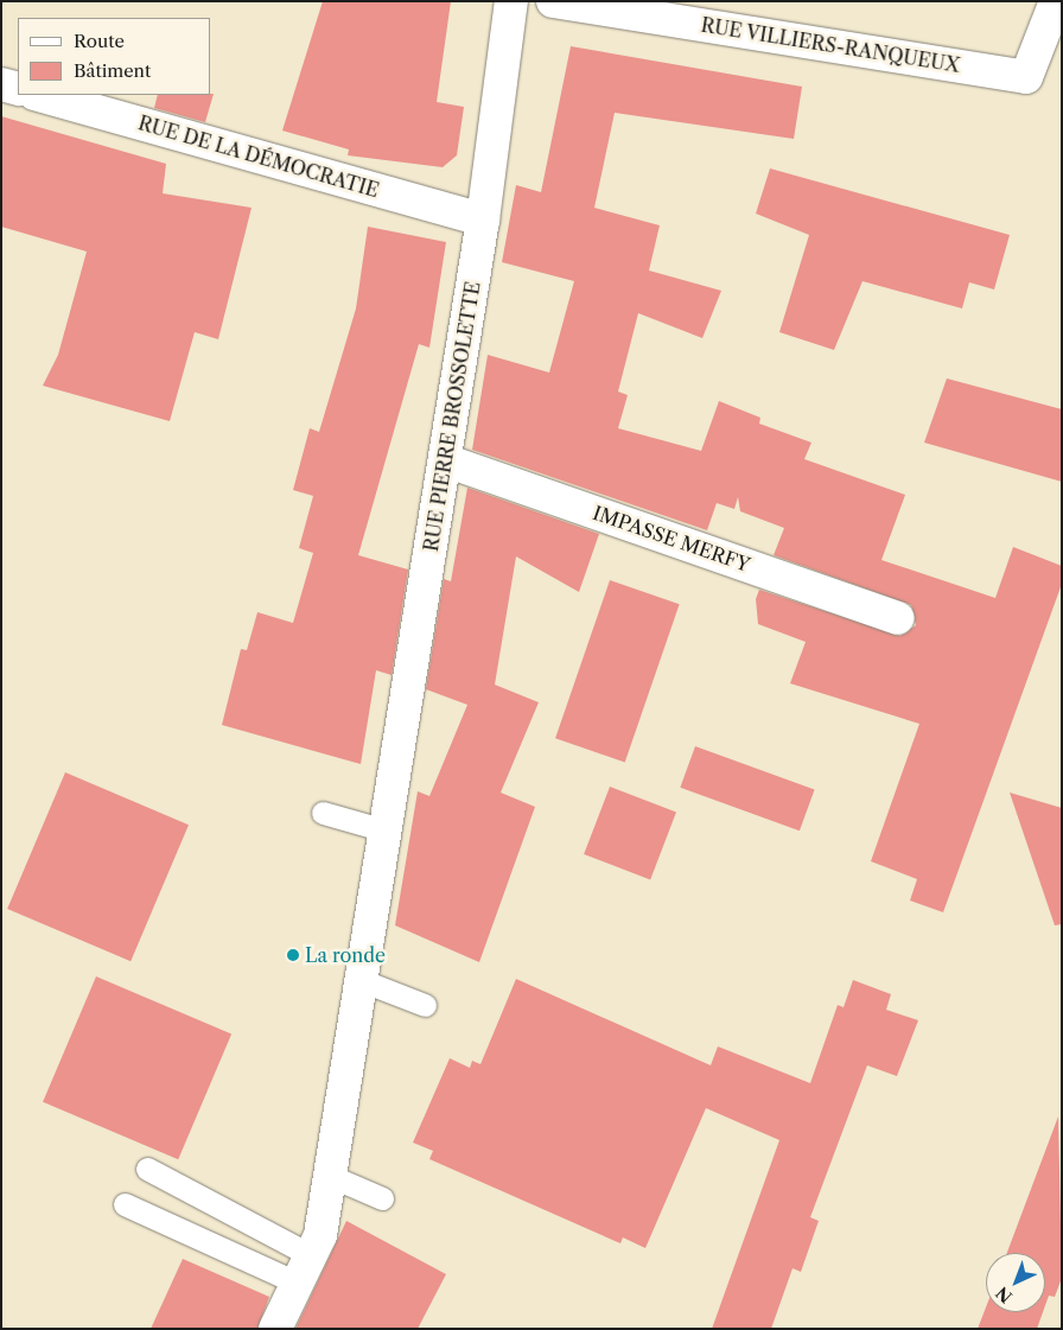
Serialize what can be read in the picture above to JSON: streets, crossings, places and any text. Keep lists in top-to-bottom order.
{
  "streets": {
    "street": [
      "RUE VILLIERS-RANQUEUX",
      "RUE DE LA DÉMOCRATIE",
      "RUE PIERRE BROSSOLETTE",
      "IMPASSE MERFY"
    ]
  },
  "crossings": [
    ["RUE DE LA DÉMOCRATIE", "RUE PIERRE BROSSOLETTE"],
    ["RUE PIERRE BROSSOLETTE", "IMPASSE MERFY"]
  ],
  "places": ["La ronde"],
  "legend": ["Route", "Bâtiment"],
  "north": "bottom left"
}
